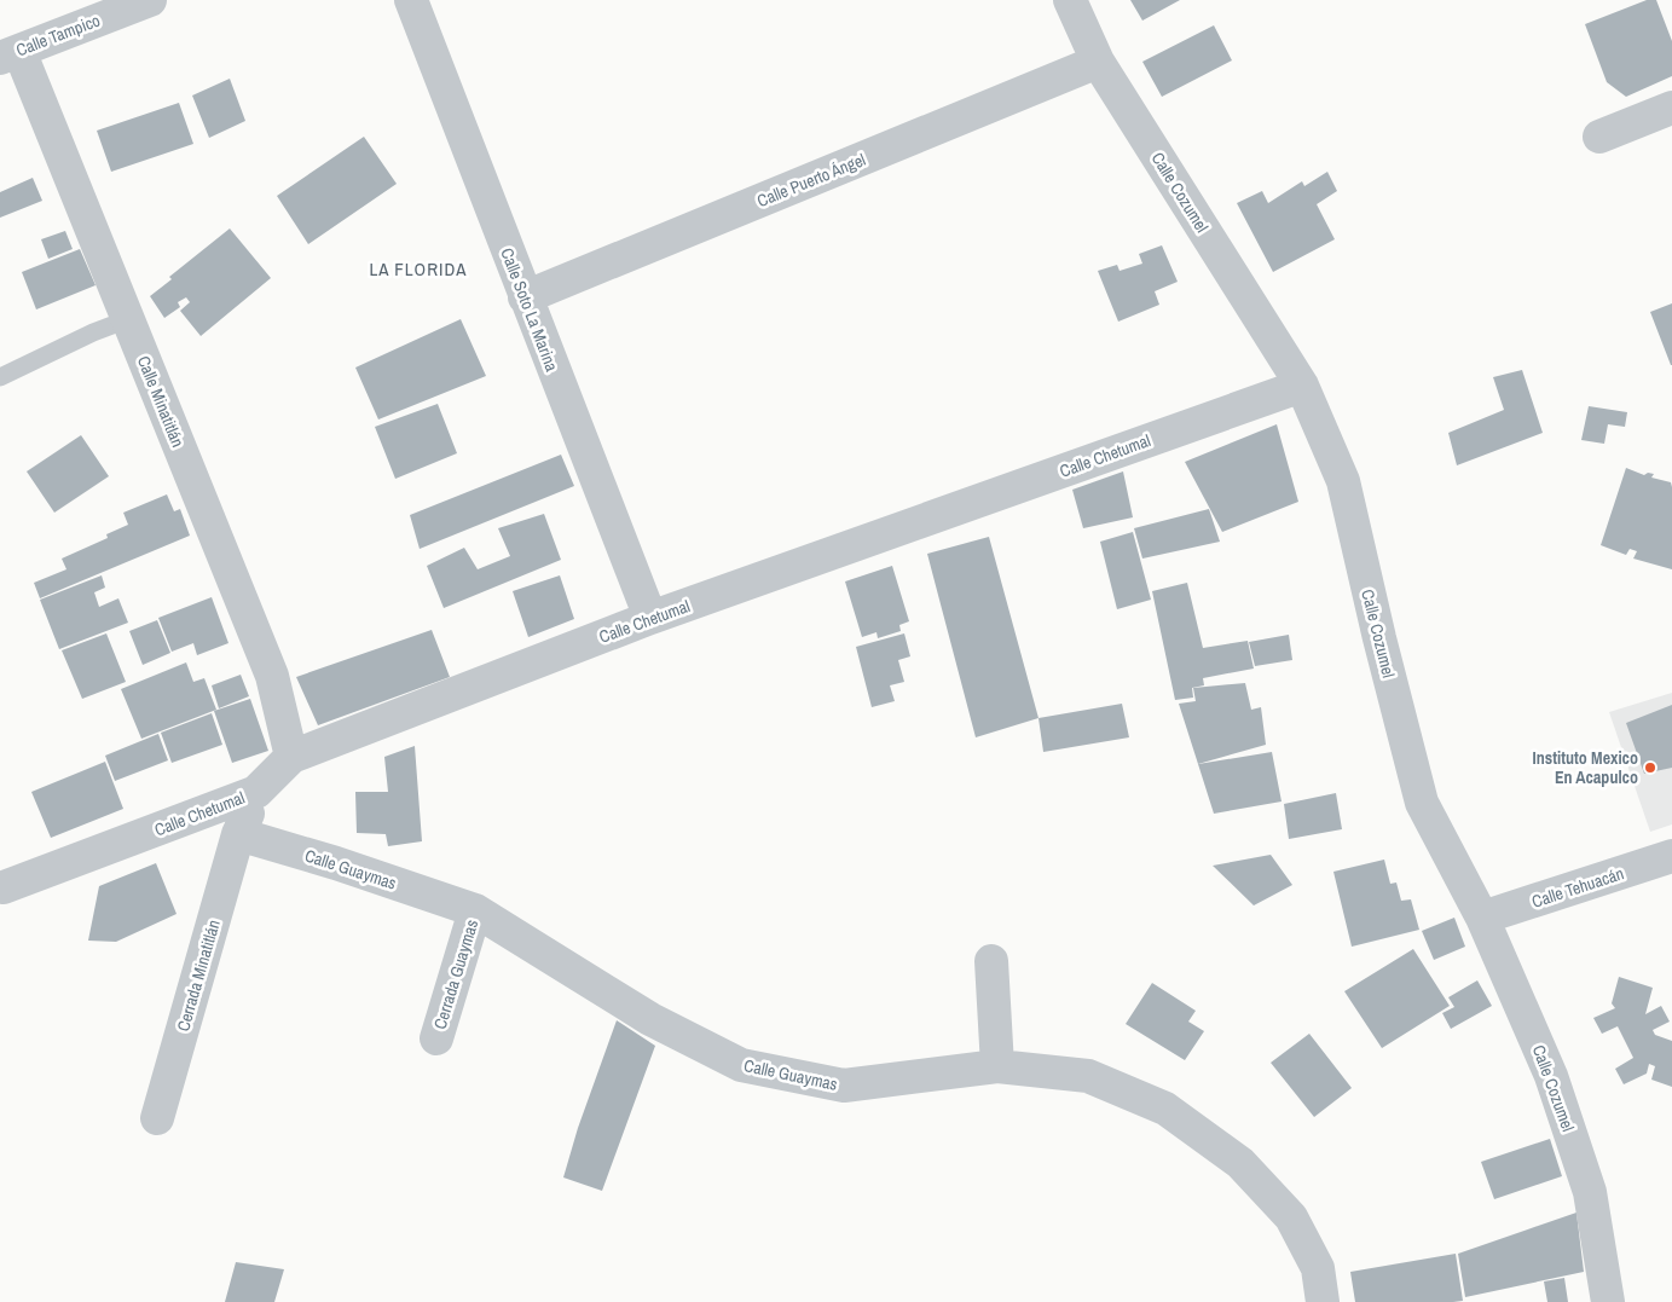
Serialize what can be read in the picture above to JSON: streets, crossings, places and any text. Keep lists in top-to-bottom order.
{
  "streets": {
    "street": [
      "Calle Tampico",
      "Calle Puerto Ángel",
      "Calle Cozumel",
      "Calle Soto La Marina",
      "Calle Minatitlán",
      "Calle Chetumal",
      "Calle Guaymas",
      "Calle Tehuacán",
      "Cerrada Guaymas",
      "Cerrada Minatitlán"
    ]
  },
  "crossings": [
    ["Calle Tampico", "Calle Minatitlán"],
    ["Calle Puerto Ángel", "Calle Cozumel"],
    ["Calle Puerto Ángel", "Calle Soto La Marina"],
    ["Calle Cozumel", "Calle Chetumal"],
    ["Calle Cozumel", "Calle Tehuacán"],
    ["Calle Soto La Marina", "Calle Chetumal"],
    ["Calle Minatitlán", "Calle Chetumal"],
    ["Calle Guaymas", "Cerrada Guaymas"],
    ["Calle Guaymas", "Cerrada Minatitlán"]
  ],
  "districts": ["LA FLORIDA"],
  "places": ["Instituto Mexico En Acapulco"]
}
